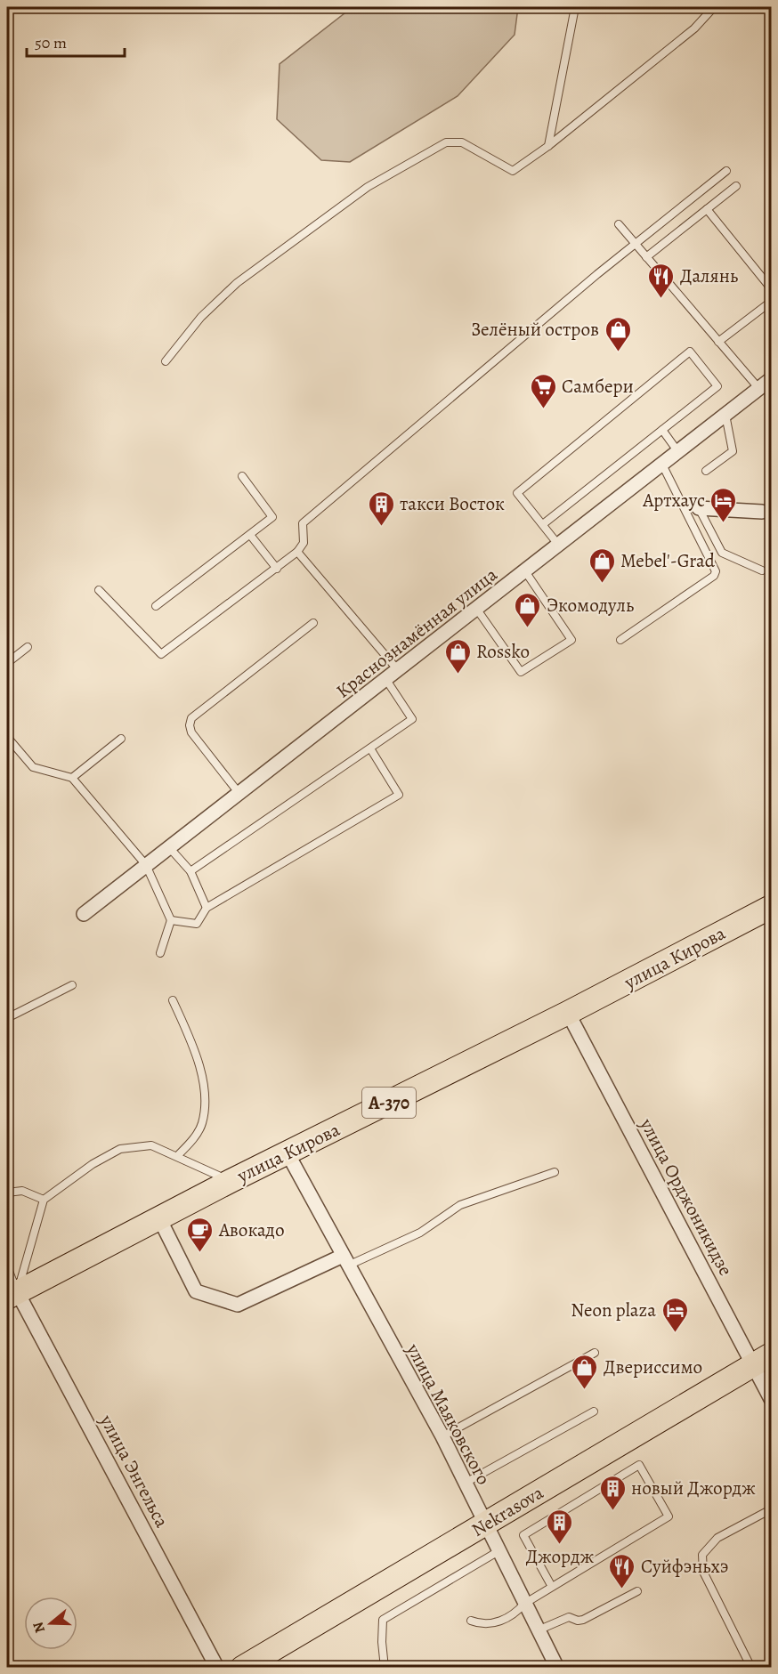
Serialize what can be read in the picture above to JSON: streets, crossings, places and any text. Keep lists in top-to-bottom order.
{
  "streets": {
    "highway": ["улица Кирова", "А-370", "Nekrasova"],
    "street": [
      "Краснознамённая улица",
      "улица Орджоникидзе",
      "улица Маяковского",
      "улица Энгельса"
    ]
  },
  "crossings": [
    ["улица Кирова", "улица Орджоникидзе"],
    ["улица Кирова", "улица Маяковского"],
    ["улица Кирова", "улица Энгельса"],
    ["улица Орджоникидзе", "Nekrasova"],
    ["улица Маяковского", "Nekrasova"]
  ],
  "places": {
    "restaurant": ["Далянь", "Суйфэньхэ"],
    "shop": [
      "Зелёный остров",
      "Mebel'-Grad",
      "Экомодуль",
      "Rossko",
      "Двериссимо"
    ],
    "supermarket": ["Самбери"],
    "hotel": ["Артхаус", "Neon plaza"],
    "building": ["такси Восток", "новый Джордж", "Джордж"],
    "cafe": ["Авокадо"]
  },
  "scale_bar": "50 m",
  "north": "left"
}
